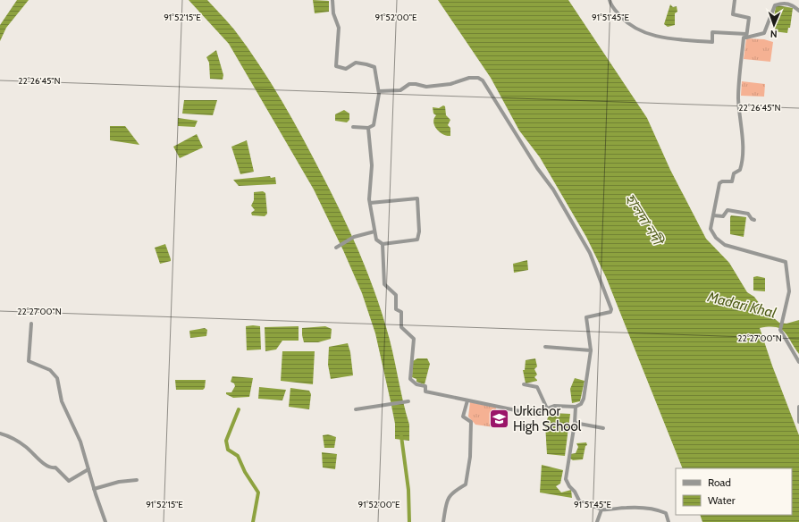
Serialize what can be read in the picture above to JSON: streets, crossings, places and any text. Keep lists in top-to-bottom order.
{
  "water": ["হালদা নদী", "Madari Khal"],
  "places": {
    "school or university": ["Urkichor High School"]
  },
  "legend": ["Road", "Water"],
  "north": "bottom",
  "coordinates": [
    "91°52'15\"E",
    "91°52'00\"E",
    "91°51'45\"E",
    "22°26'45\"N",
    "22°27'00\"N"
  ]
}
